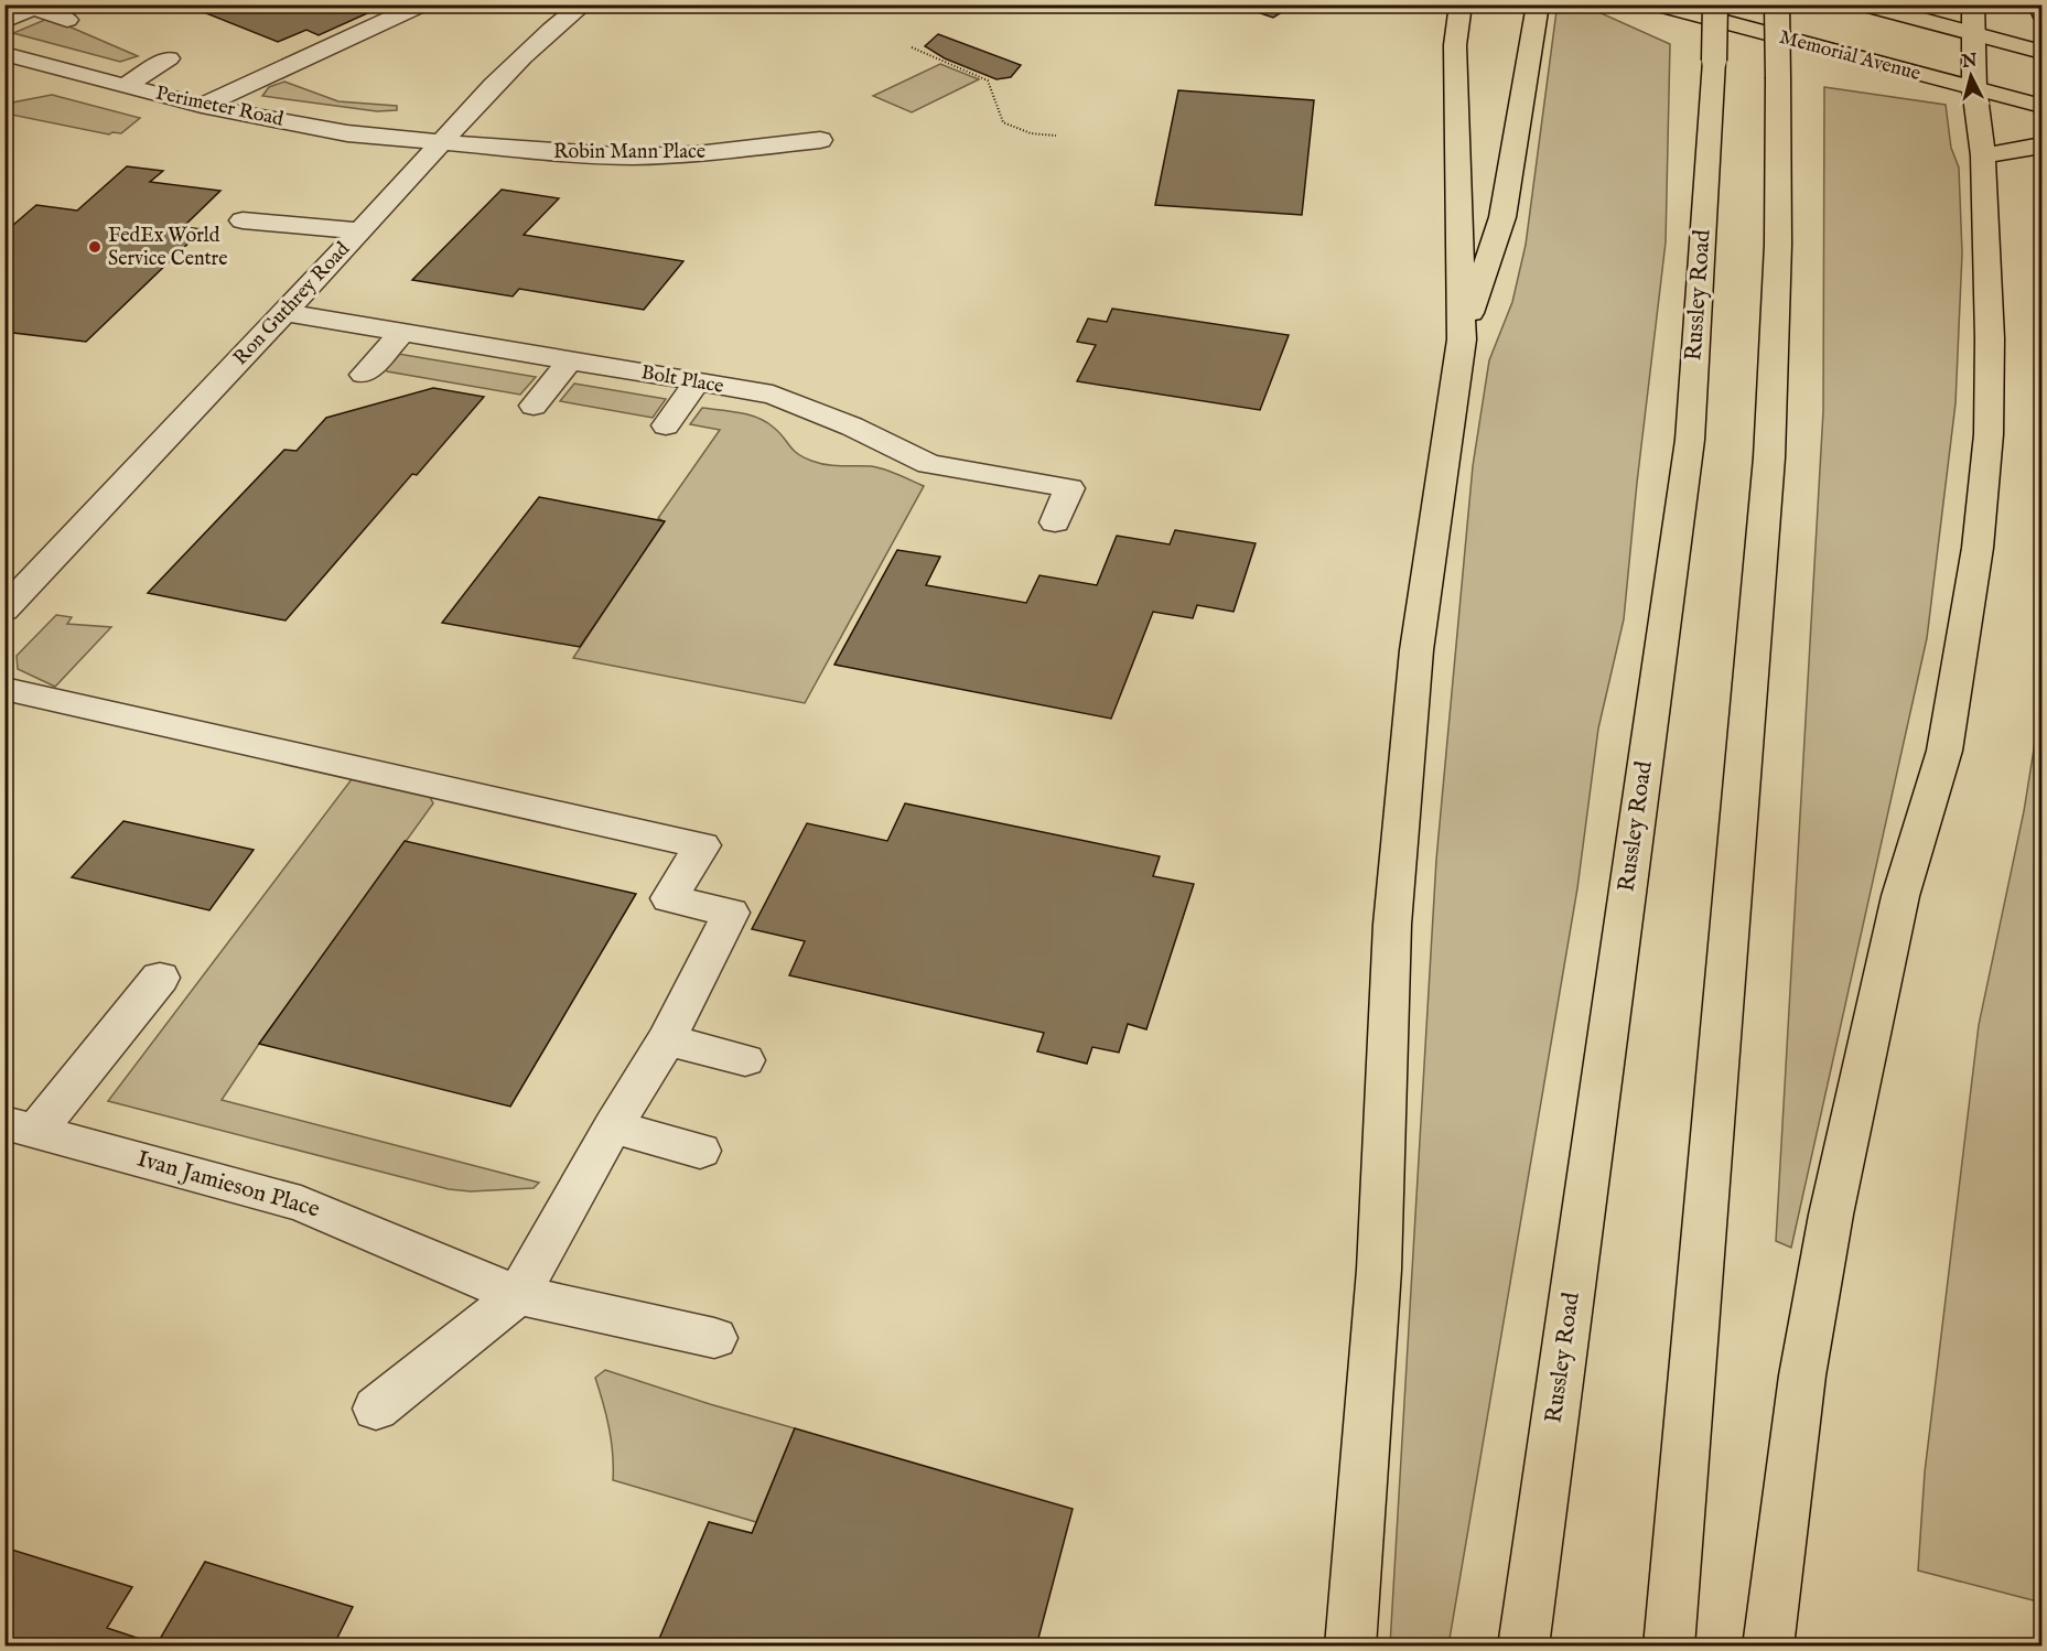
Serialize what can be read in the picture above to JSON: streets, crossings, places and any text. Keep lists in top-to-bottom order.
{
  "streets": {
    "main road": ["Memorial Avenue", "Russley Road"],
    "street": [
      "Perimeter Road",
      "Robin Mann Place",
      "Ron Guthrey Road",
      "Bolt Place",
      "Ivan Jamieson Place"
    ]
  },
  "crossings": [
    ["Perimeter Road", "Robin Mann Place"],
    ["Perimeter Road", "Ron Guthrey Road"],
    ["Robin Mann Place", "Ron Guthrey Road"],
    ["Ron Guthrey Road", "Bolt Place"]
  ],
  "places": ["FedEx World Service Centre"],
  "north": "top"
}
